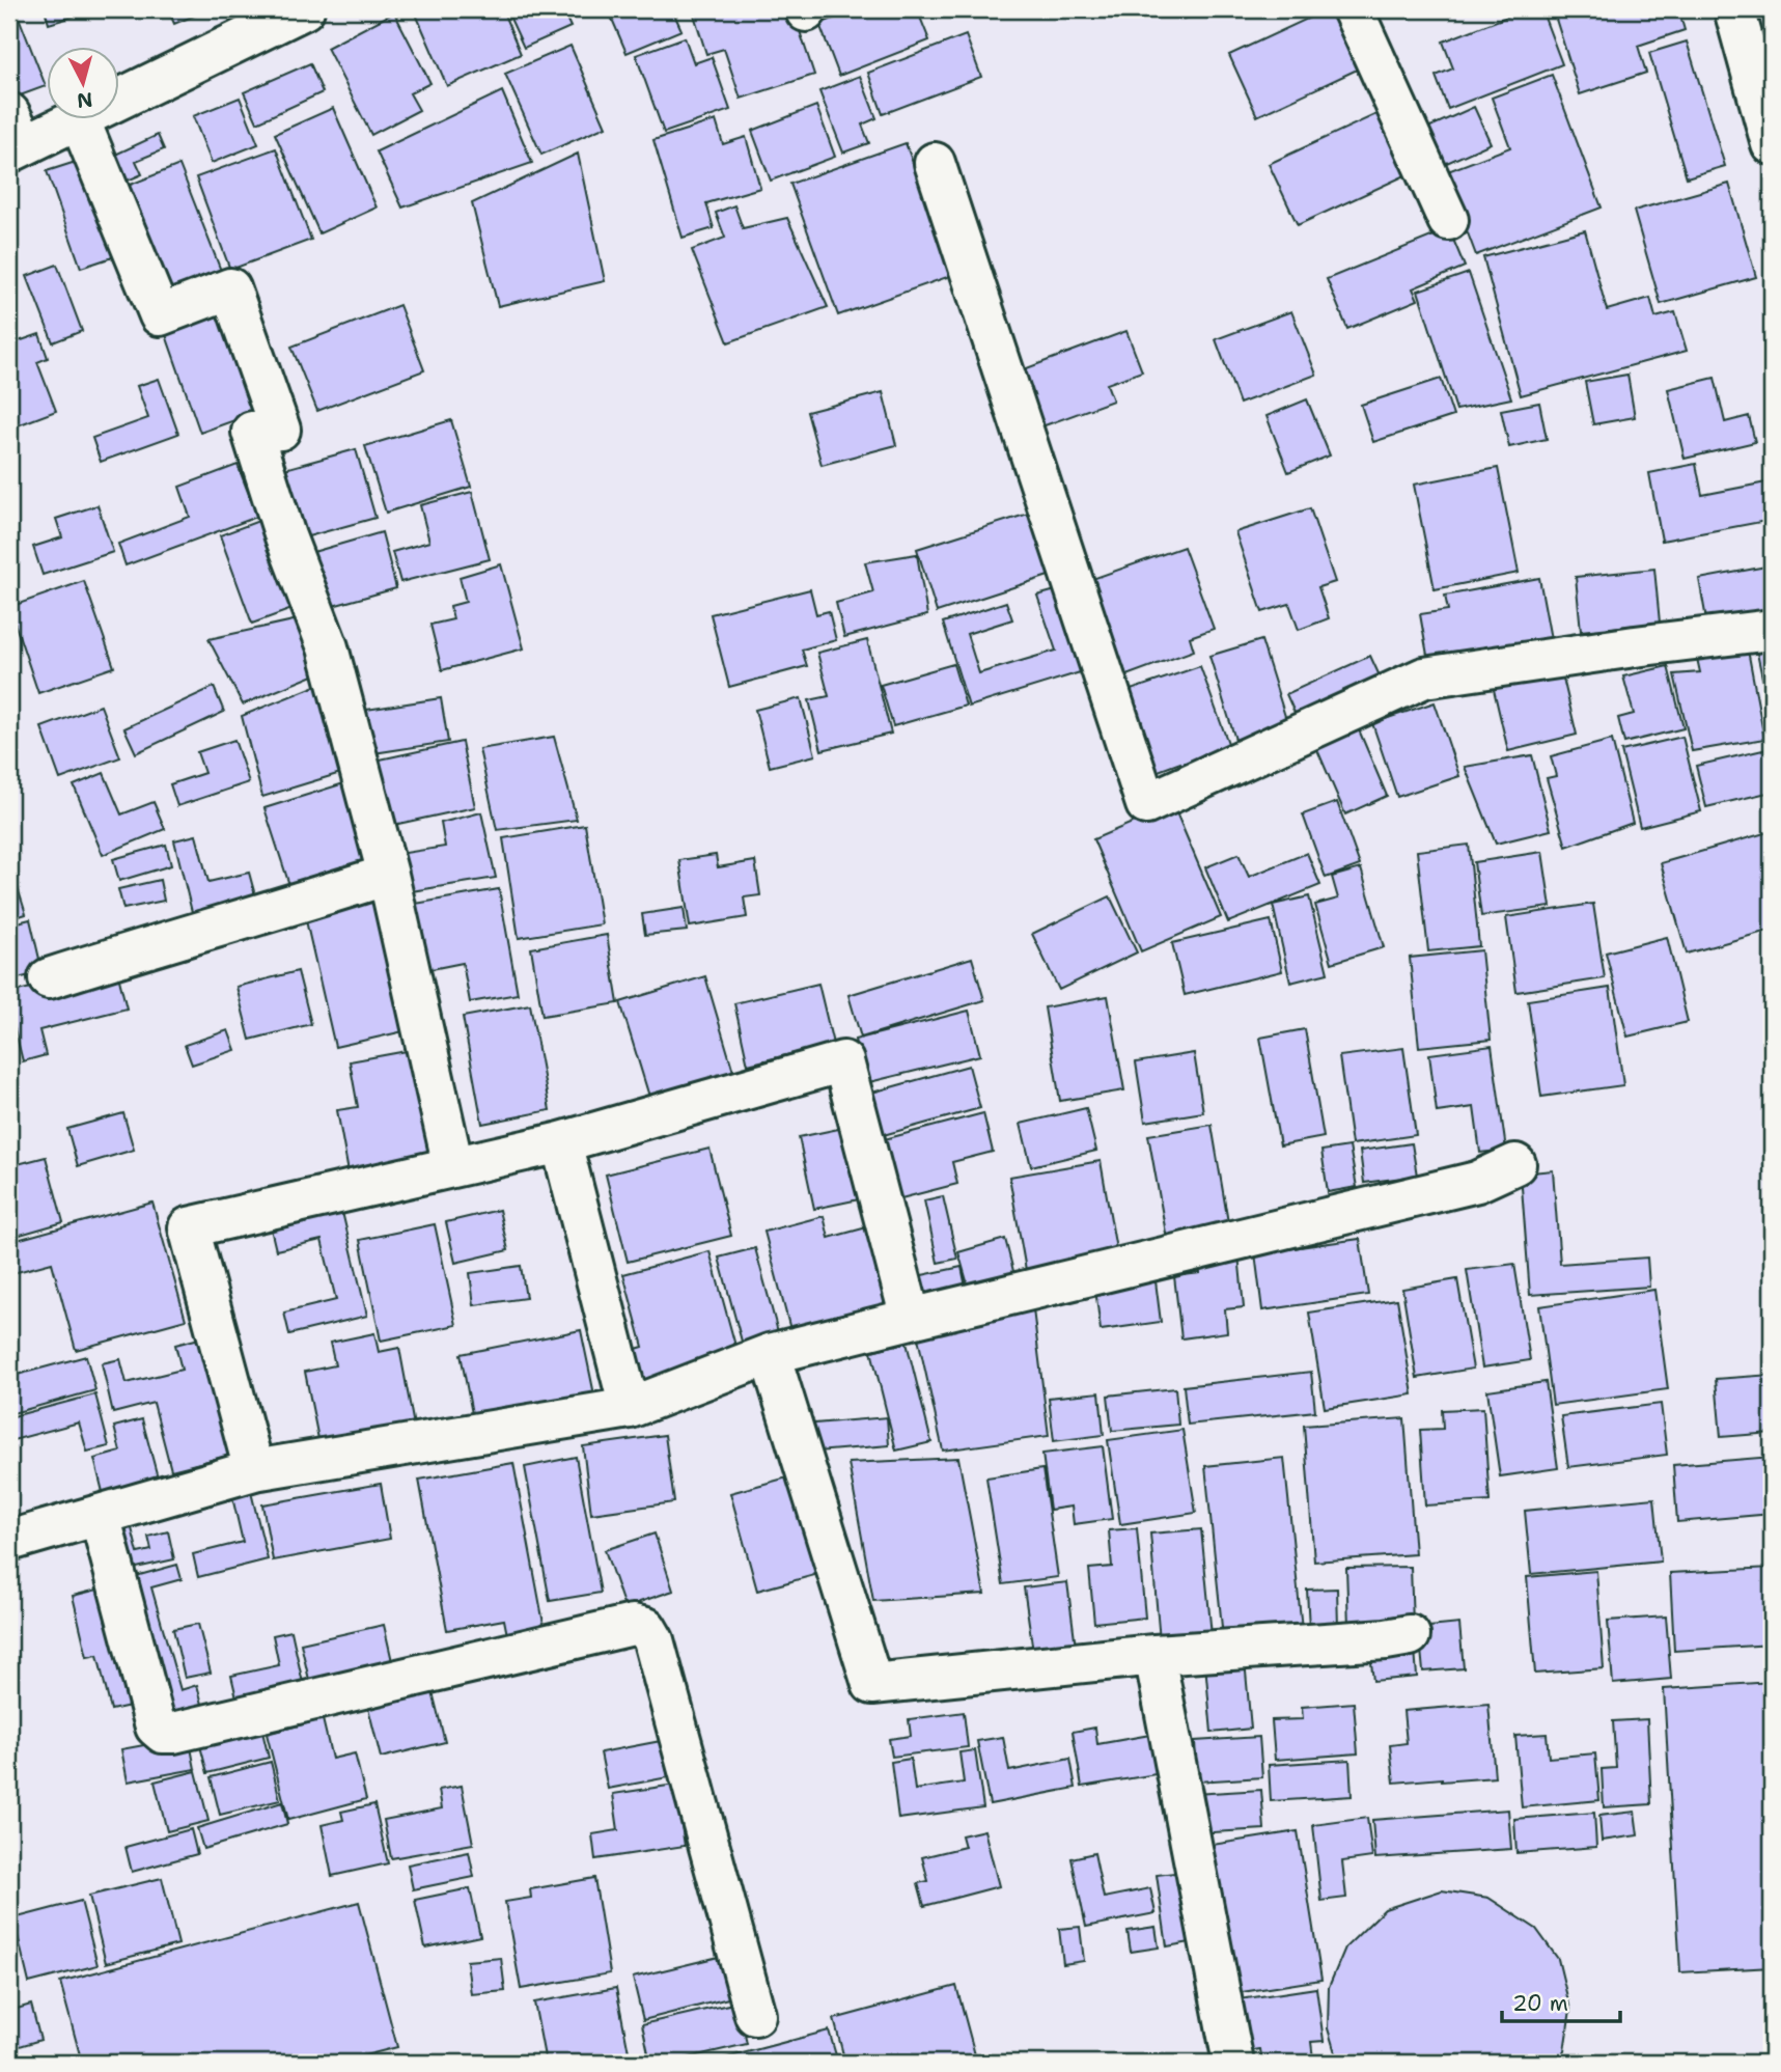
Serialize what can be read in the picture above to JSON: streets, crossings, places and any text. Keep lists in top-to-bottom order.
{
  "scale_bar": "20 m",
  "north": "bottom"
}
